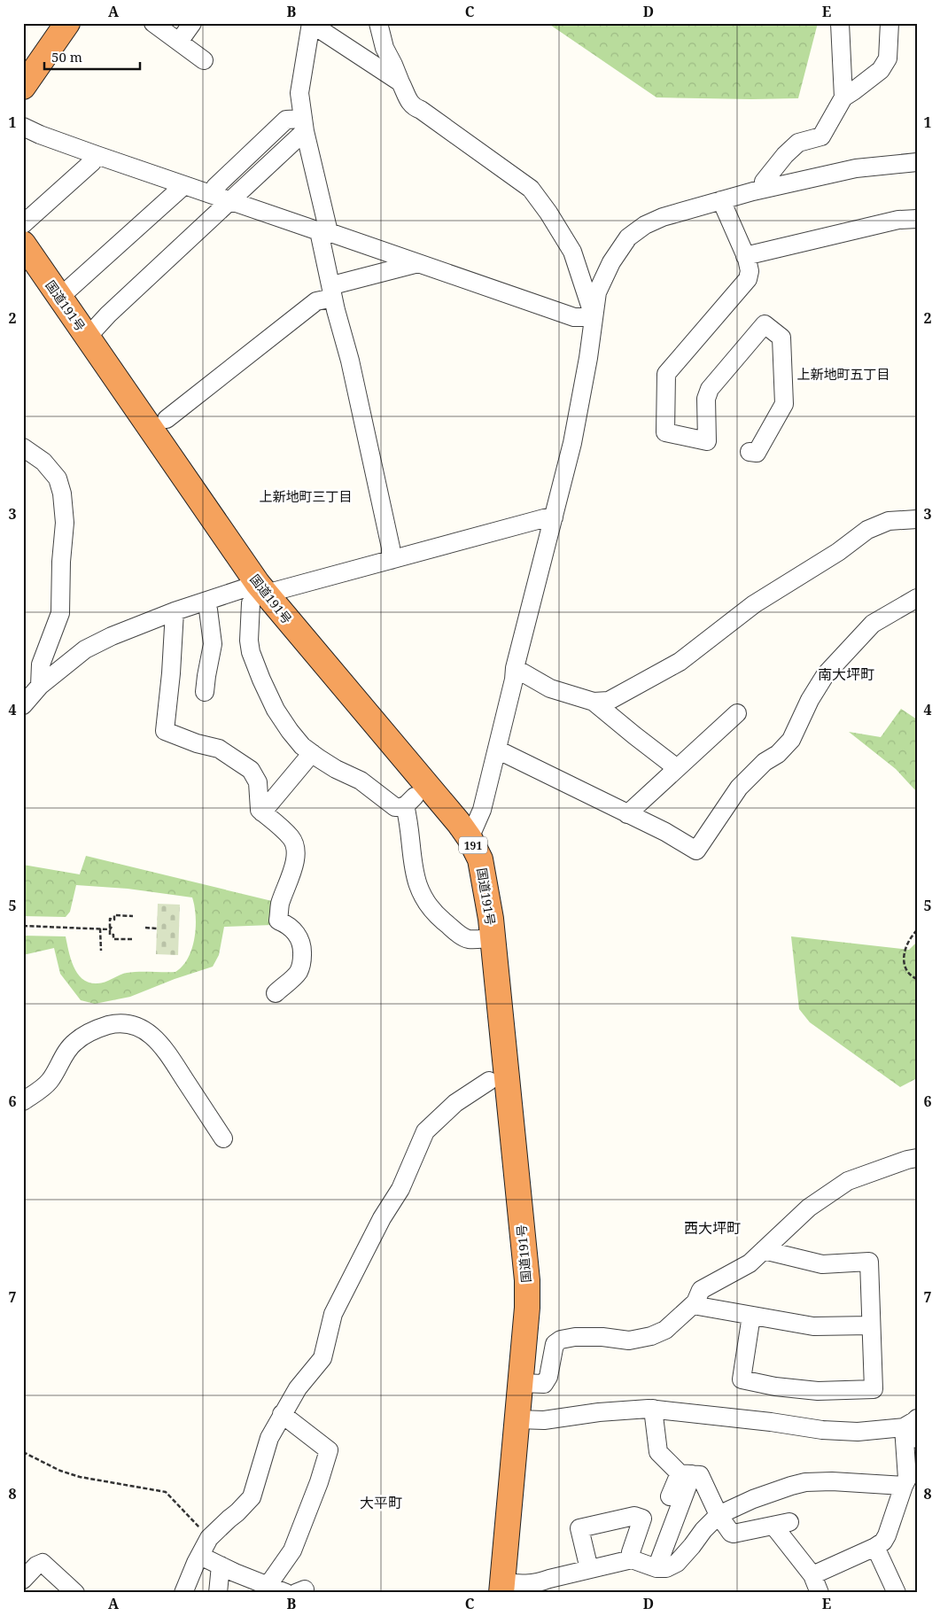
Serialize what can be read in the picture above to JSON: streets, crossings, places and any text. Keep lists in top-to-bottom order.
{
  "streets": {
    "highway": ["国道191号", "191"]
  },
  "districts": [
    "上新地町五丁目",
    "上新地町三丁目",
    "南大坪町",
    "西大坪町",
    "大平町"
  ],
  "scale_bar": "50 m",
  "grid": {
    "columns": [
      "A",
      "B",
      "C",
      "D",
      "E"
    ],
    "rows": [
      "1",
      "2",
      "3",
      "4",
      "5",
      "6",
      "7",
      "8"
    ]
  }
}
